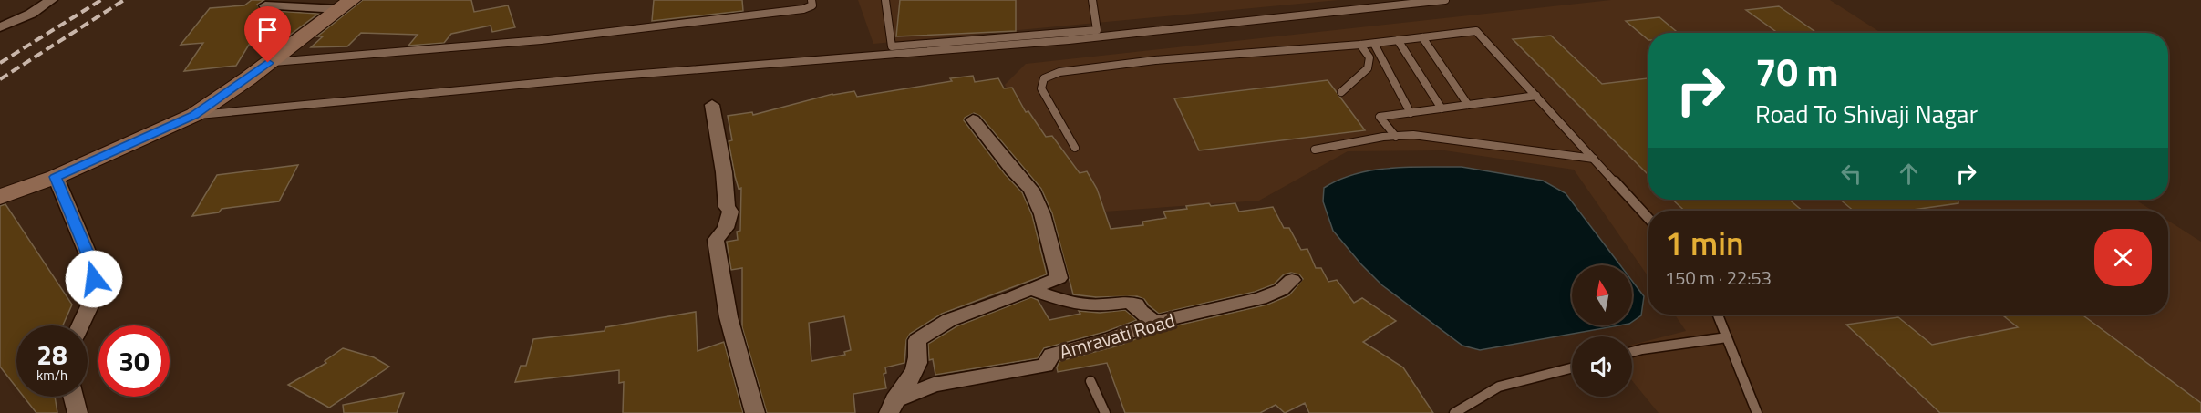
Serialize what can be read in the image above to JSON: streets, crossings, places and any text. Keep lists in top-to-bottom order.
{
  "streets": {
    "street": ["Amravati Road"]
  },
  "north": "top",
  "page": {
    "turn": ["70 m", "Road To Shivaji Nagar"],
    "heading": ["1 min", "150 m · 22:53"],
    "speed": "28 km/h",
    "limit": "30"
  }
}
